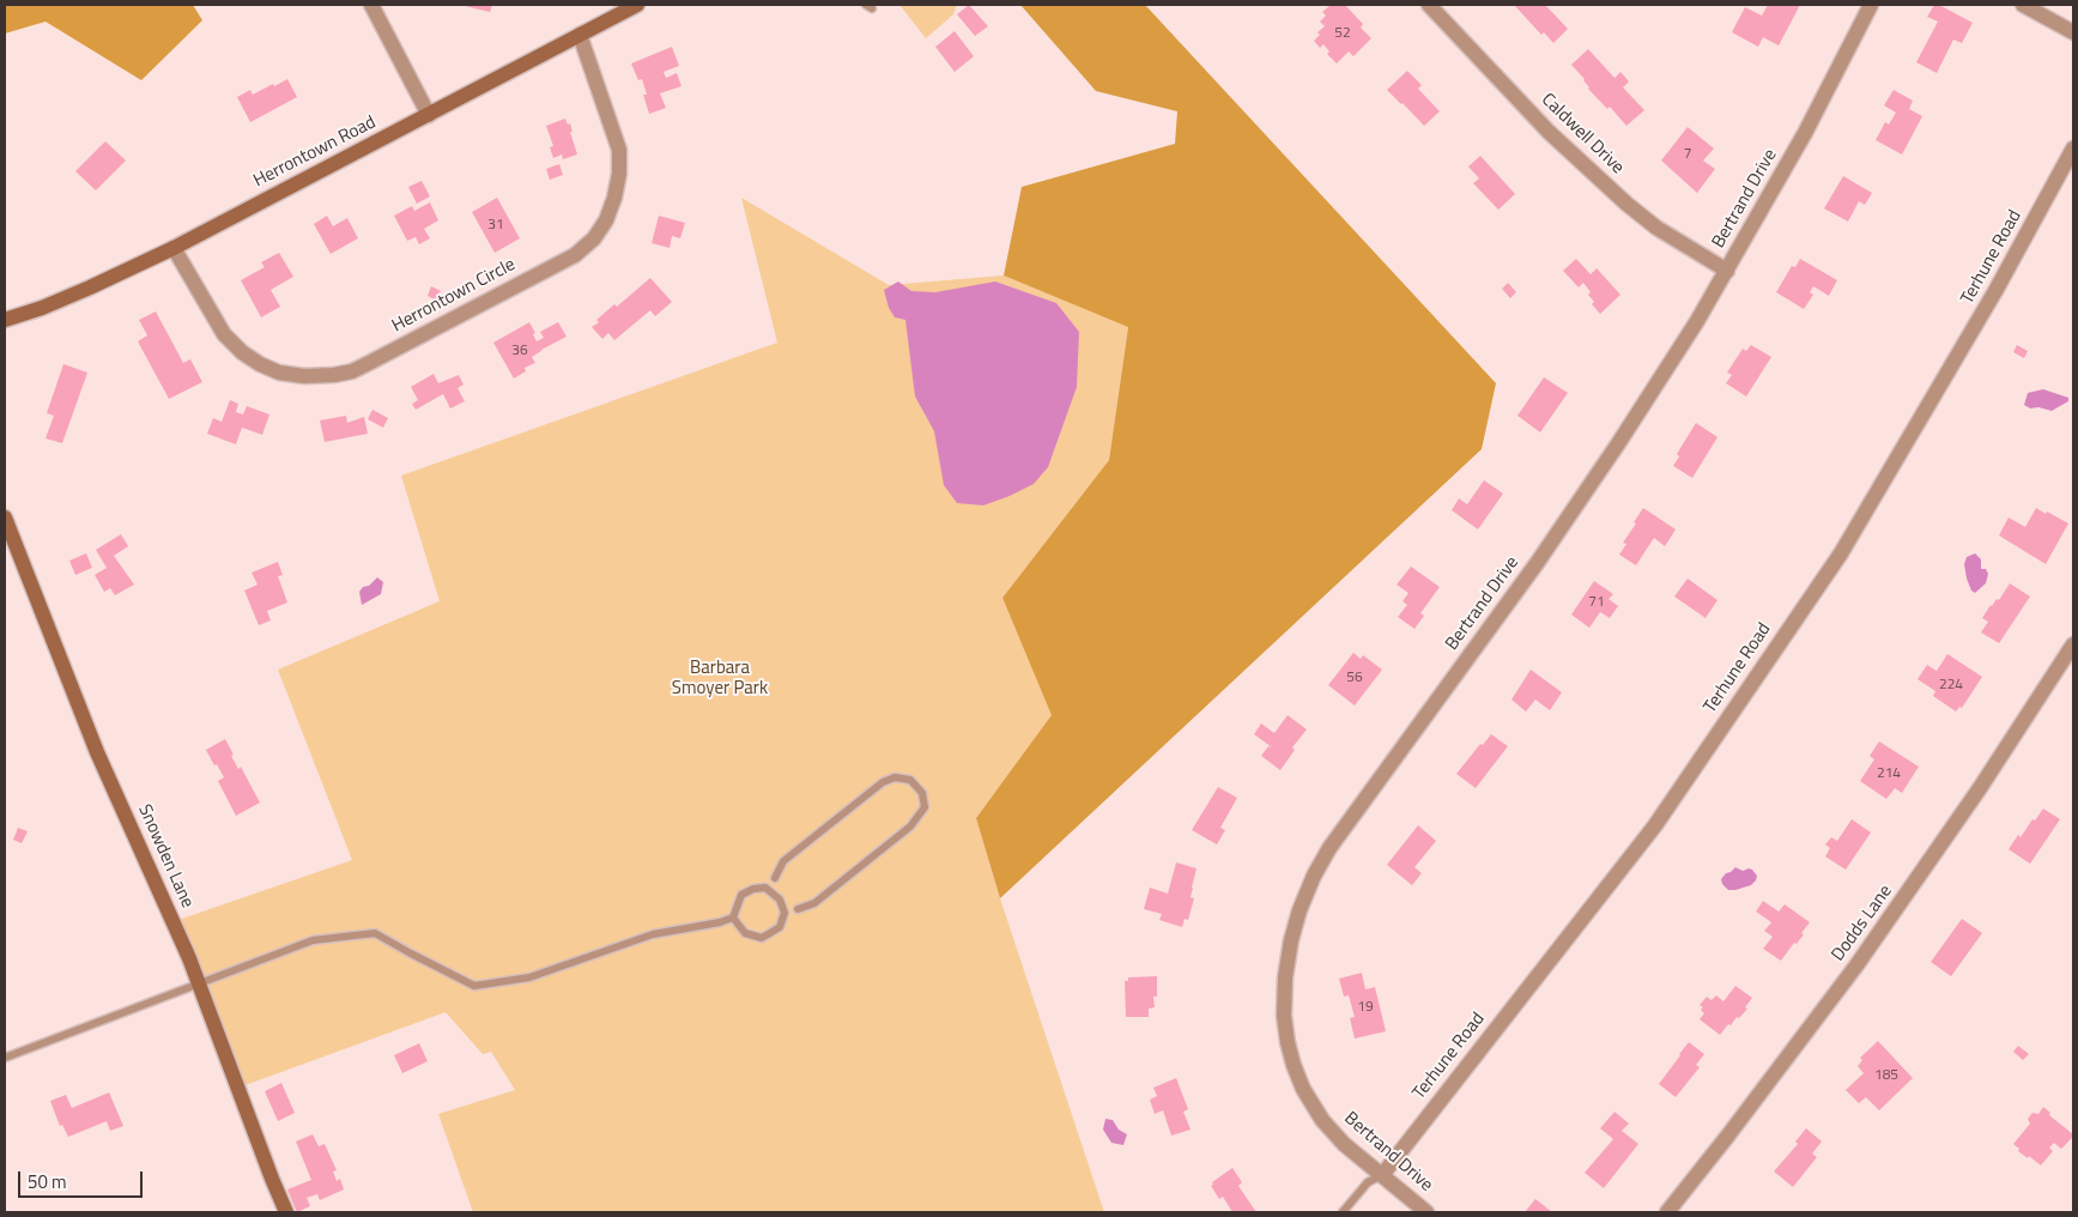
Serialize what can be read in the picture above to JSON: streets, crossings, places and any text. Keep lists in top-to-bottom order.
{
  "streets": {
    "street": [
      "Caldwell Drive",
      "Herrontown Road",
      "Bertrand Drive",
      "Terhune Road",
      "Herrontown Circle",
      "Snowden Lane",
      "Dodds Lane"
    ]
  },
  "crossings": [
    ["Caldwell Drive", "Bertrand Drive"],
    ["Herrontown Road", "Herrontown Circle"],
    ["Bertrand Drive", "Terhune Road"]
  ],
  "parks": ["Barbara Smoyer Park"],
  "house_numbers": [
    "52",
    "7",
    "31",
    "36",
    "71",
    "56",
    "224",
    "214",
    "19",
    "185"
  ],
  "scale_bar": "50 m"
}
